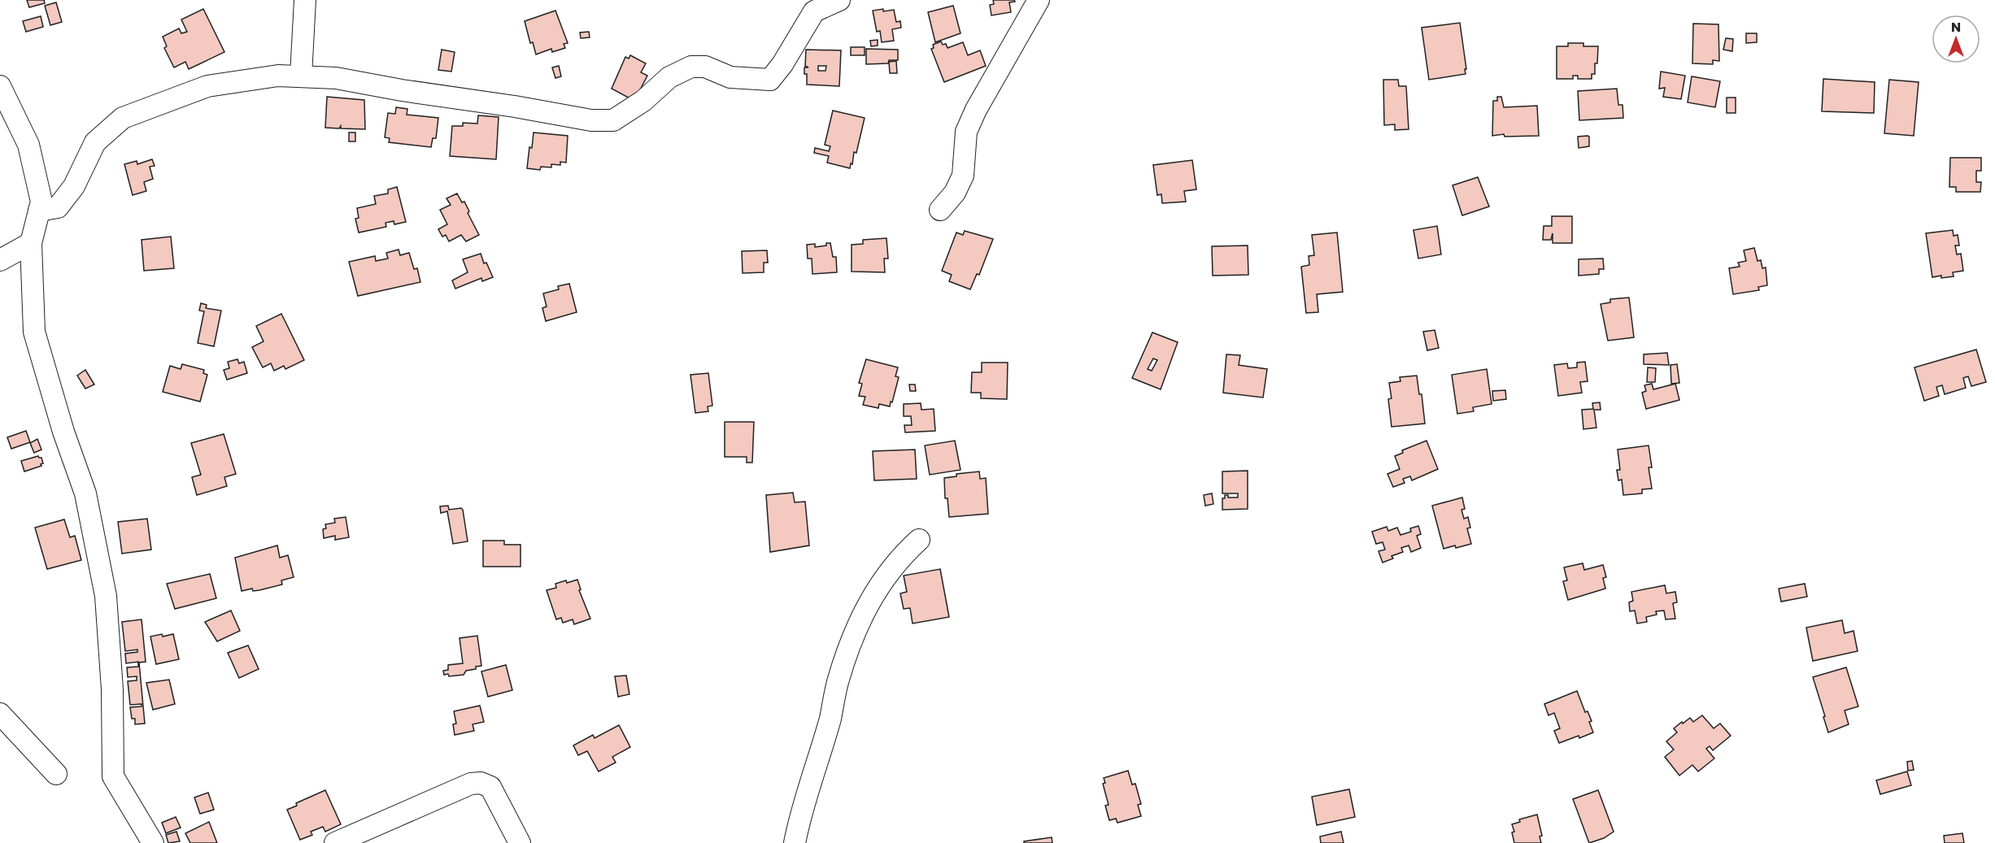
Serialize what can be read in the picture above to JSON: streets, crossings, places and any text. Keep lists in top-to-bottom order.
{
  "north": "top"
}
